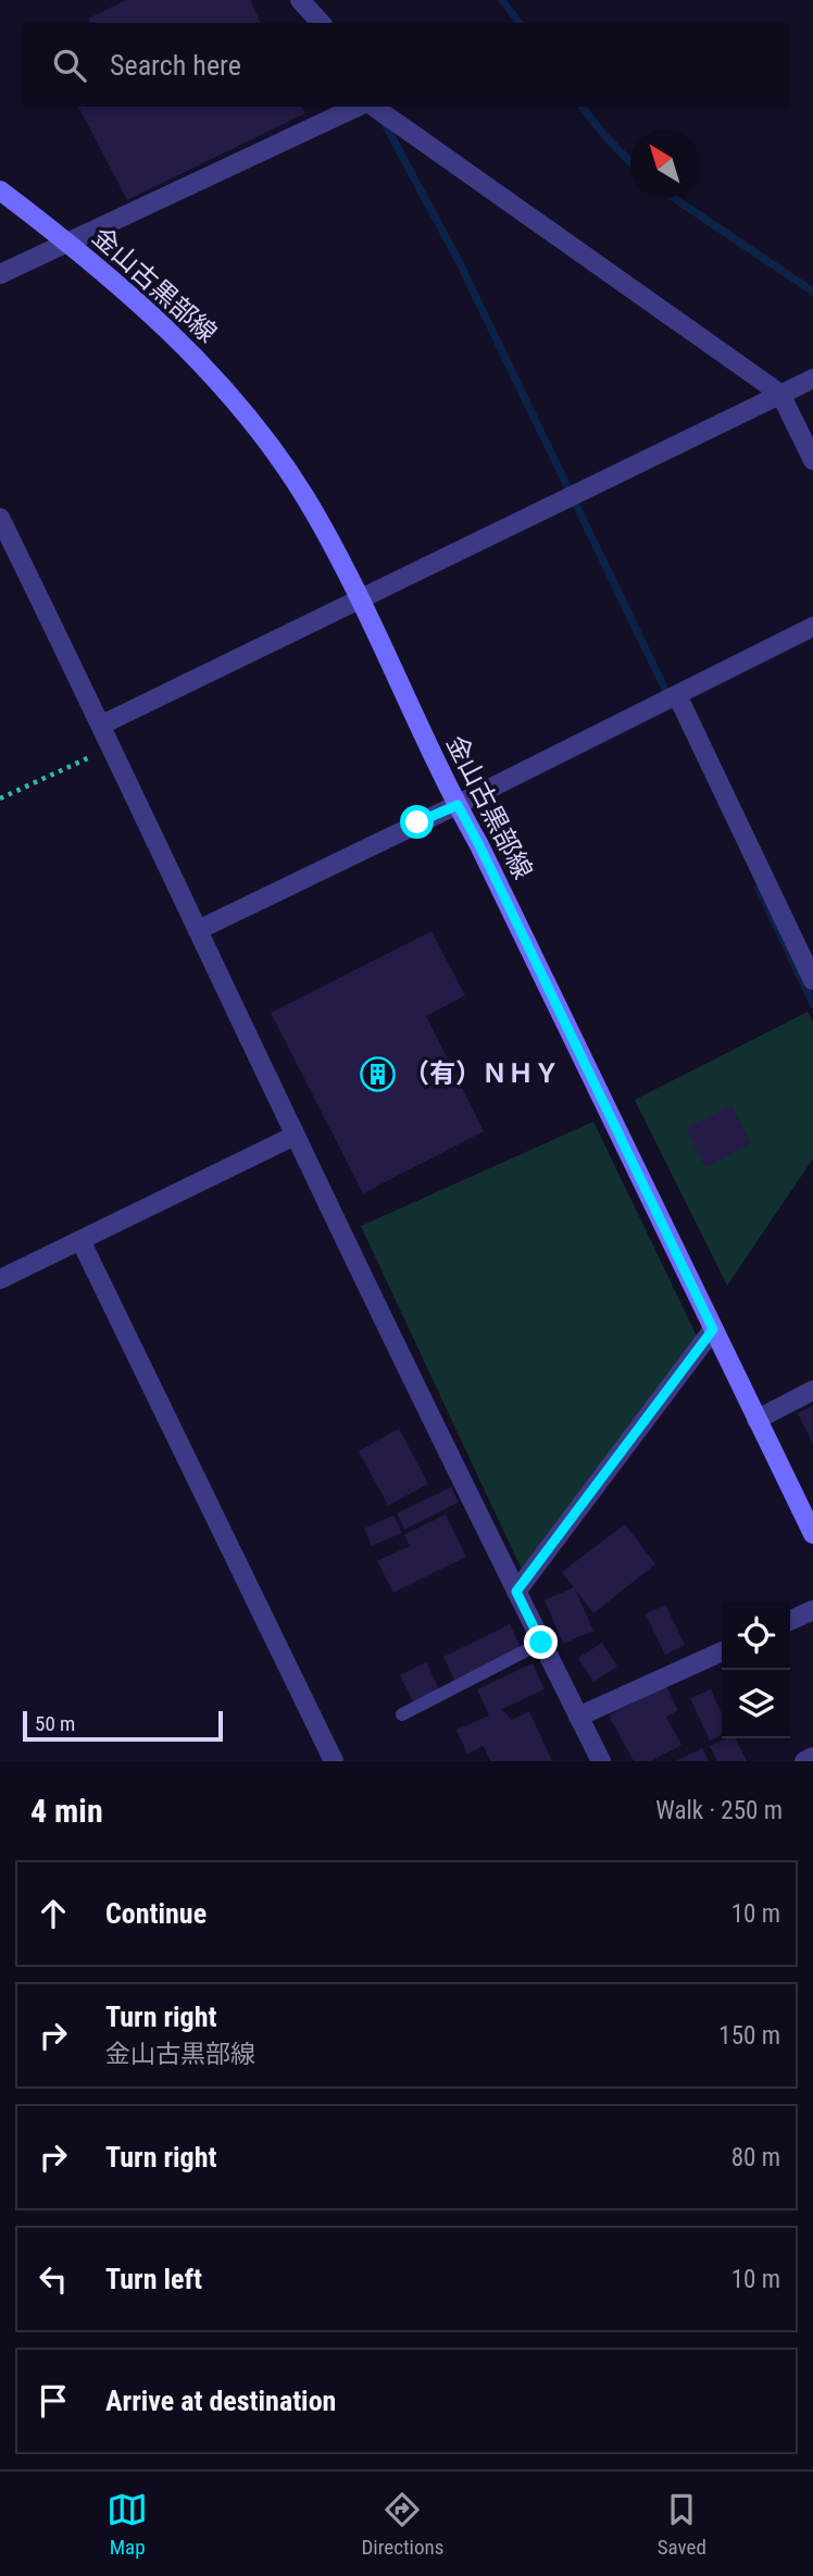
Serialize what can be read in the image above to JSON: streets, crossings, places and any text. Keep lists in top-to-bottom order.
{
  "streets": {
    "main road": ["金山古黒部線"]
  },
  "places": {
    "building": ["（有）ＮＨＹ"]
  },
  "scale_bar": "50 m",
  "north": "top left",
  "page": {
    "search": "Search here",
    "scale": "50 m",
    "heading": ["4 min", "Walk · 250 m"],
    "list": [
      ["Continue", "10 m"],
      ["Turn right", "金山古黒部線", "150 m"],
      ["Turn right", "80 m"],
      ["Turn left", "10 m"],
      "Arrive at destination"
    ],
    "nav": ["Map", "Directions", "Saved"]
  }
}
